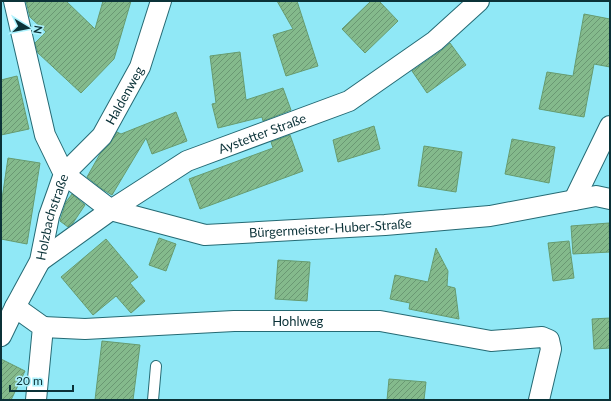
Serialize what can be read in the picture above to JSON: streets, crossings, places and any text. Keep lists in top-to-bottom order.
{
  "streets": {
    "street": [
      "Haldenweg",
      "Aystetter Straße",
      "Holzbachstraße",
      "Bürgermeister-Huber-Straße",
      "Hohlweg"
    ]
  },
  "crossings": [
    ["Haldenweg", "Holzbachstraße"],
    ["Haldenweg", "Bürgermeister-Huber-Straße"],
    ["Aystetter Straße", "Holzbachstraße"],
    ["Aystetter Straße", "Bürgermeister-Huber-Straße"],
    ["Holzbachstraße", "Bürgermeister-Huber-Straße"]
  ],
  "scale_bar": "20 m",
  "north": "right"
}
